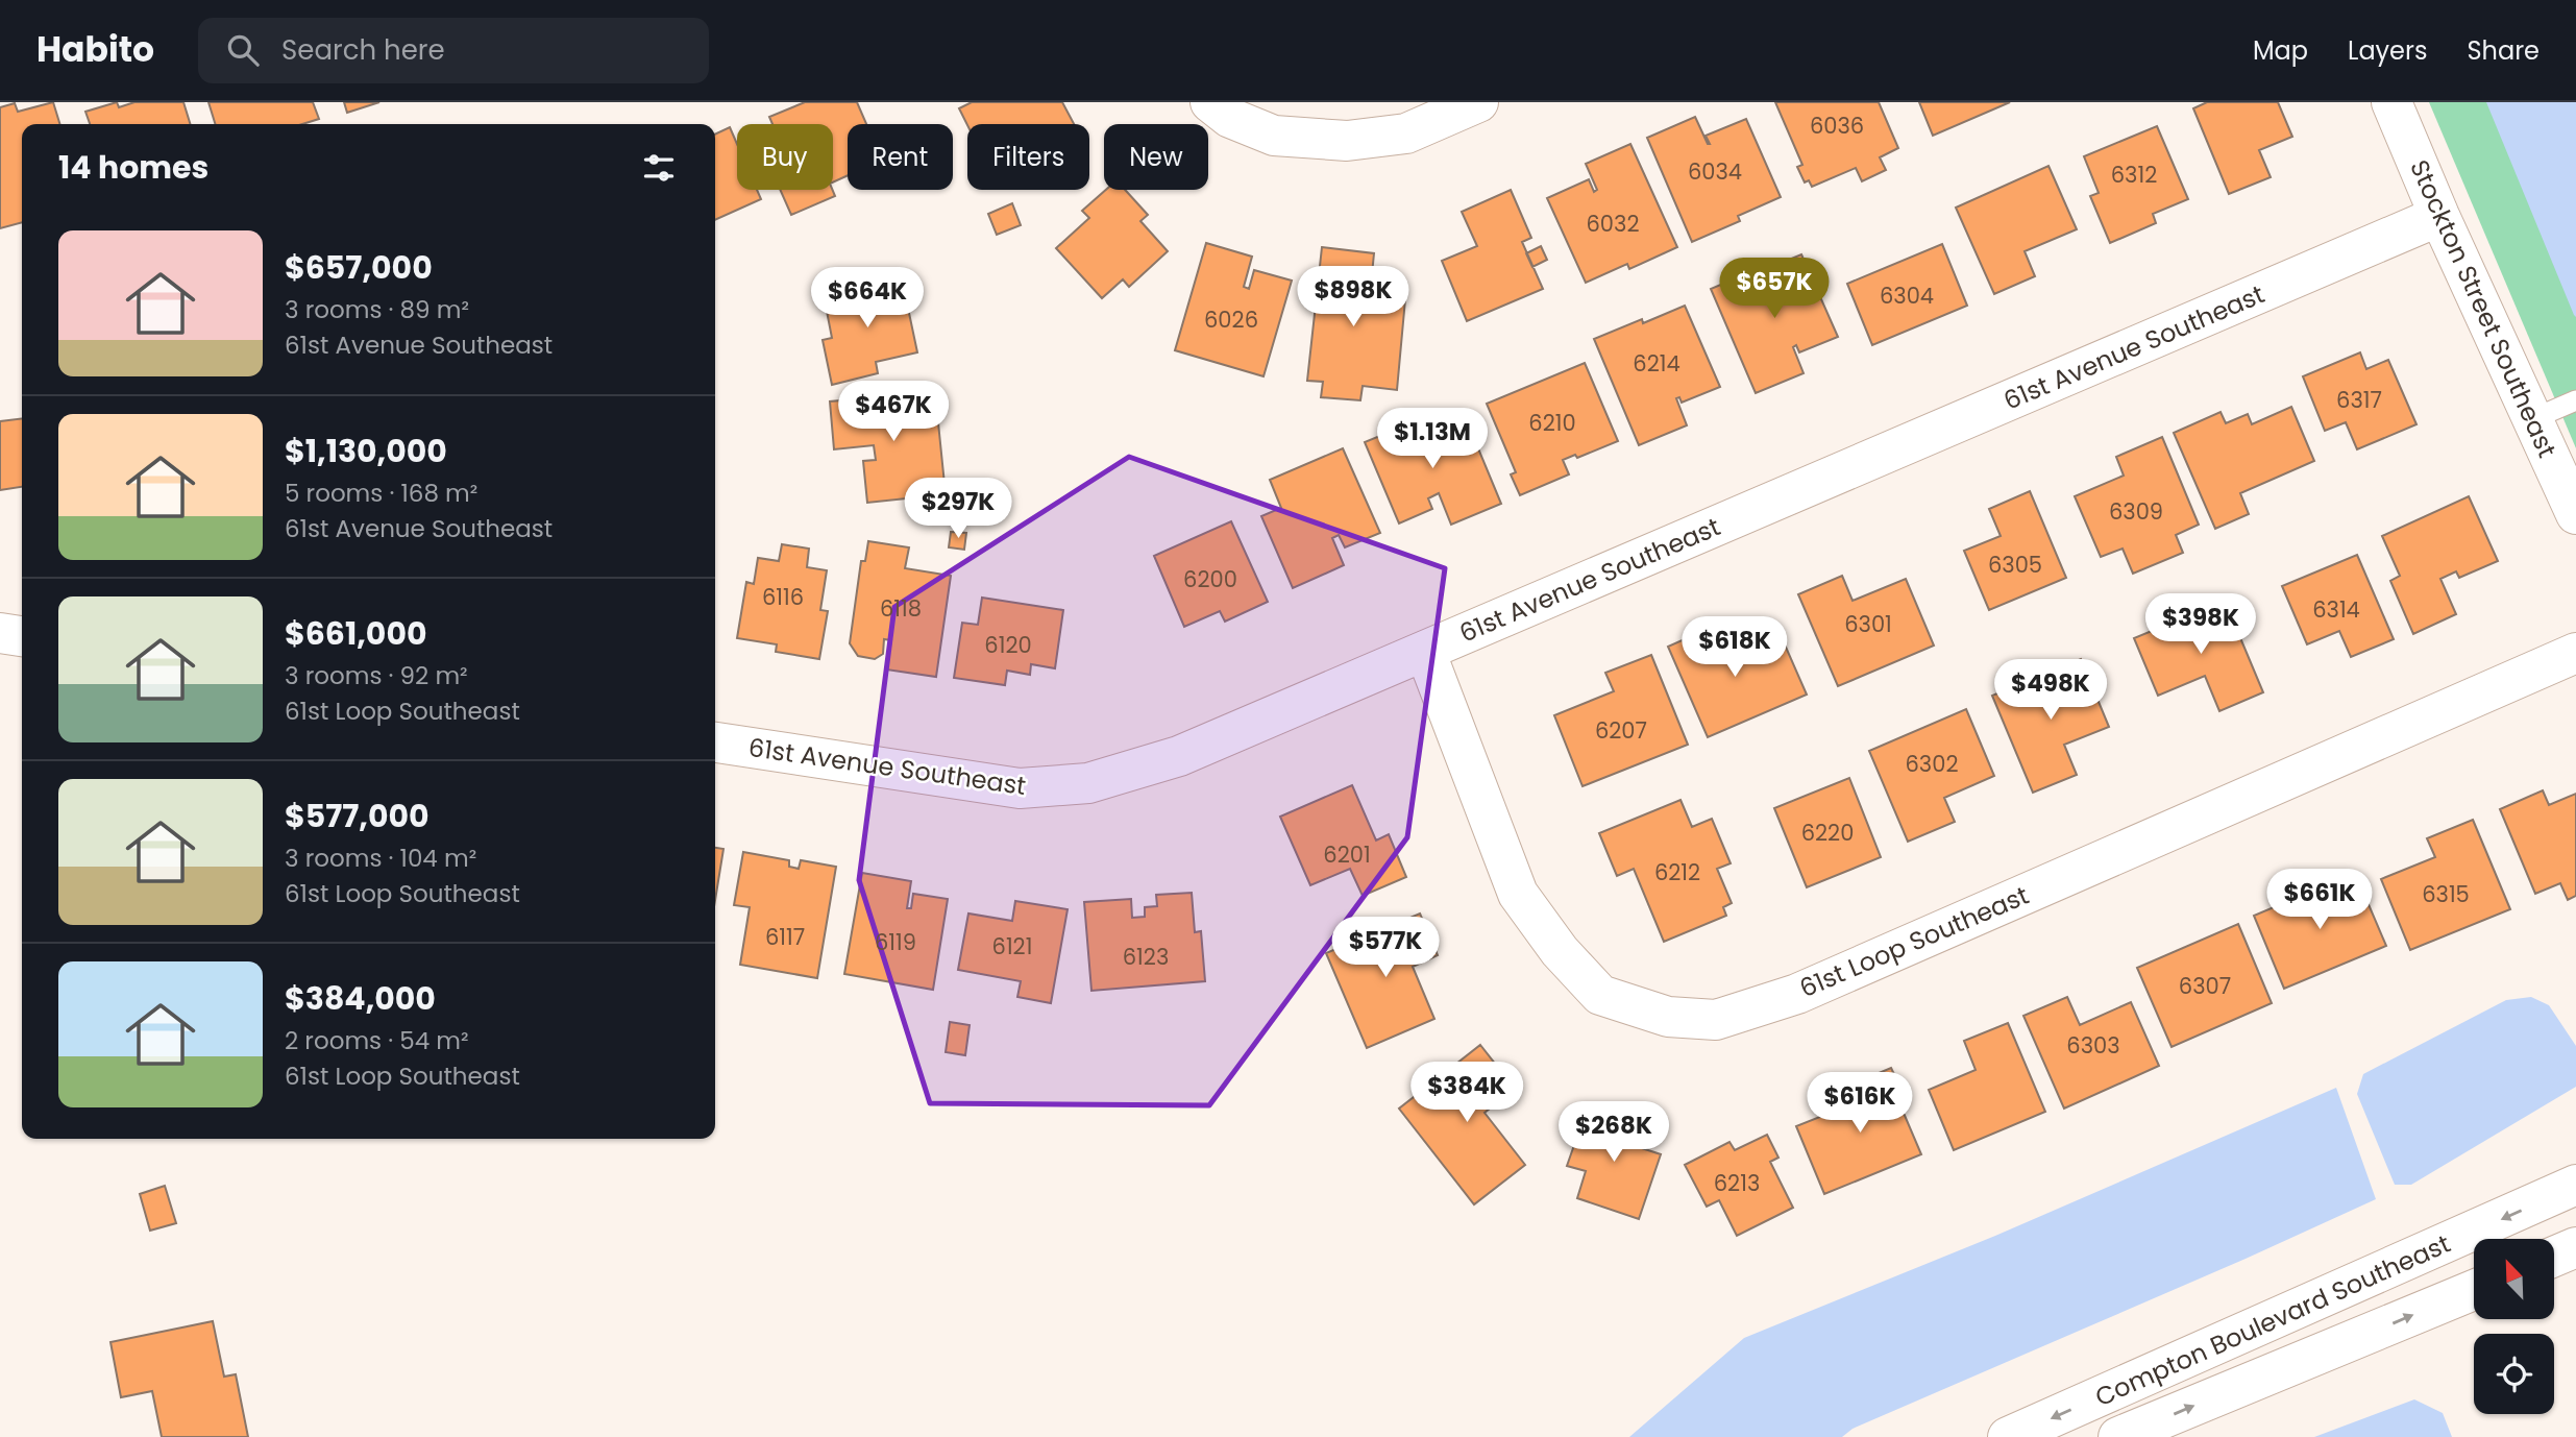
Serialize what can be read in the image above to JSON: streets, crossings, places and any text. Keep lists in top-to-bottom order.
{
  "streets": {
    "street": [
      "Stockton Street Southeast",
      "61st Avenue Southeast",
      "61st Loop Southeast",
      "Compton Boulevard Southeast"
    ]
  },
  "crossings": [
    ["Stockton Street Southeast", "61st Avenue Southeast"],
    ["61st Avenue Southeast", "61st Loop Southeast"]
  ],
  "house_numbers": [
    "6036",
    "6034",
    "6312",
    "6032",
    "6304",
    "6026",
    "6214",
    "6317",
    "6210",
    "6309",
    "6305",
    "6200",
    "6116",
    "6118",
    "6314",
    "6301",
    "6120",
    "6207",
    "6302",
    "6220",
    "6201",
    "6212",
    "6315",
    "6117",
    "6119",
    "6121",
    "6123",
    "6307",
    "6303",
    "6213"
  ],
  "north": "top left",
  "page": {
    "header": "Habito",
    "search": "Search here",
    "nav": ["Map", "Layers", "Share"],
    "chip": [
      "Buy",
      "Rent",
      "Filters",
      "New"
    ],
    "heading": "14 homes",
    "list": [
      {
        "name": "$657,000",
        "note": "3 rooms · 89 m² · 61st Avenue Southeast"
      },
      {
        "name": "$1,130,000",
        "note": "5 rooms · 168 m² · 61st Avenue Southeast"
      },
      {
        "name": "$661,000",
        "note": "3 rooms · 92 m² · 61st Loop Southeast"
      },
      {
        "name": "$577,000",
        "note": "3 rooms · 104 m² · 61st Loop Southeast"
      },
      {
        "name": "$384,000",
        "note": "2 rooms · 54 m² · 61st Loop Southeast"
      }
    ],
    "price": [
      "$657K",
      "$898K",
      "$664K",
      "$467K",
      "$1.13M",
      "$297K",
      "$398K",
      "$618K",
      "$498K",
      "$661K",
      "$577K",
      "$384K",
      "$616K",
      "$268K"
    ]
  }
}
